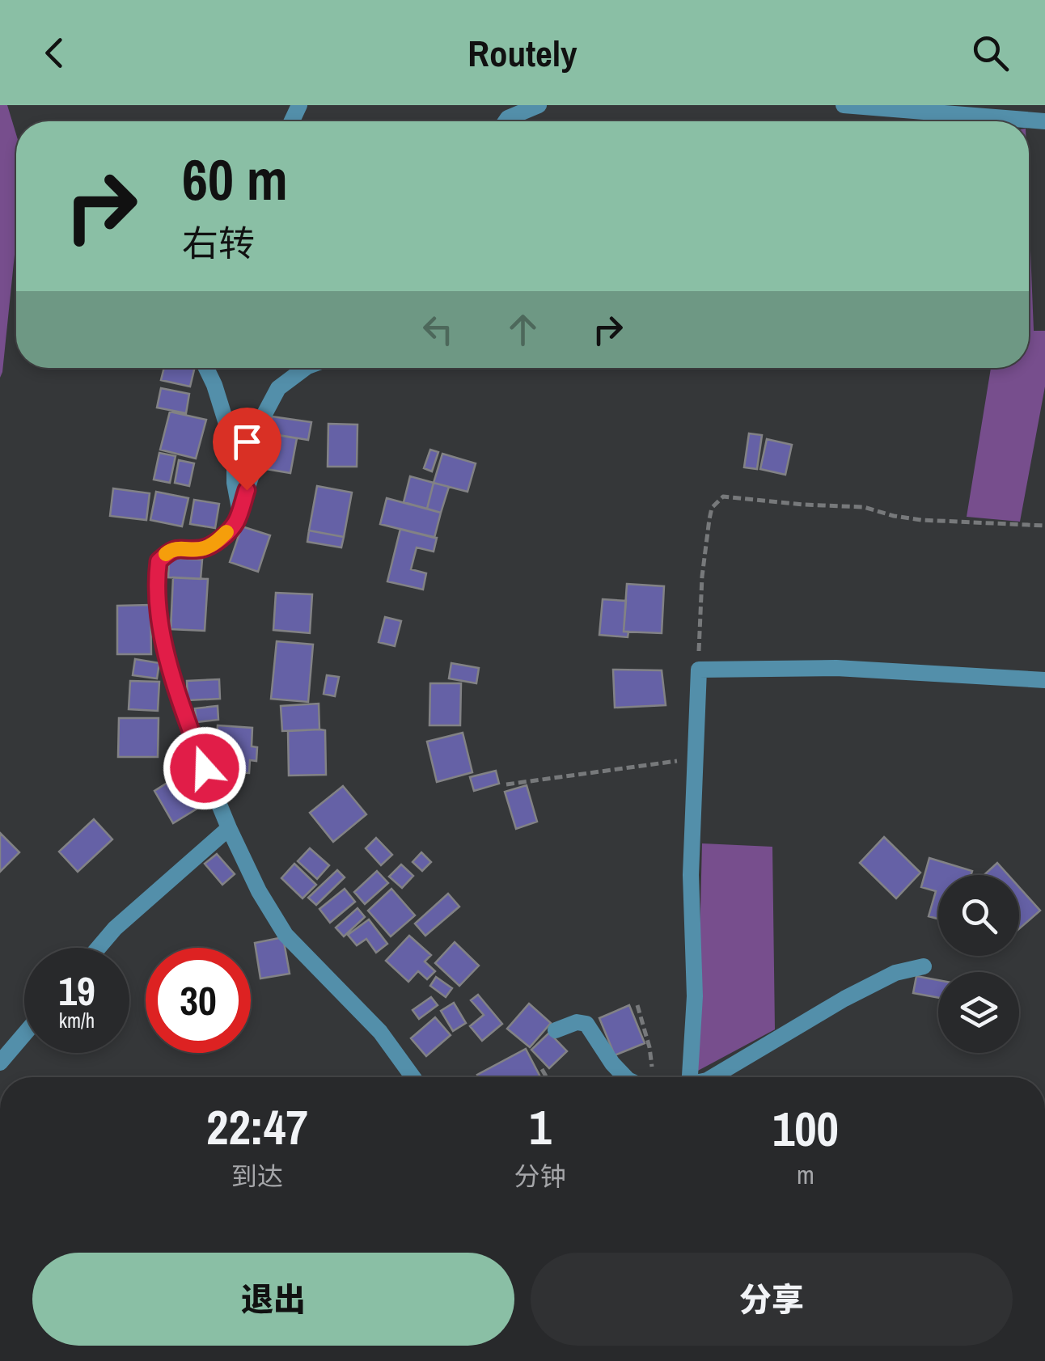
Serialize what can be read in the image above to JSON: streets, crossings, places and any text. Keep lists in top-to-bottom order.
{
  "page": {
    "header": "Routely",
    "turn": ["60 m", "右转"],
    "speed": "19 km/h",
    "limit": "30",
    "eta": [
      "22:47",
      "到达",
      "1",
      "分钟",
      "100",
      "m"
    ],
    "buttons": ["退出", "分享"]
  }
}
